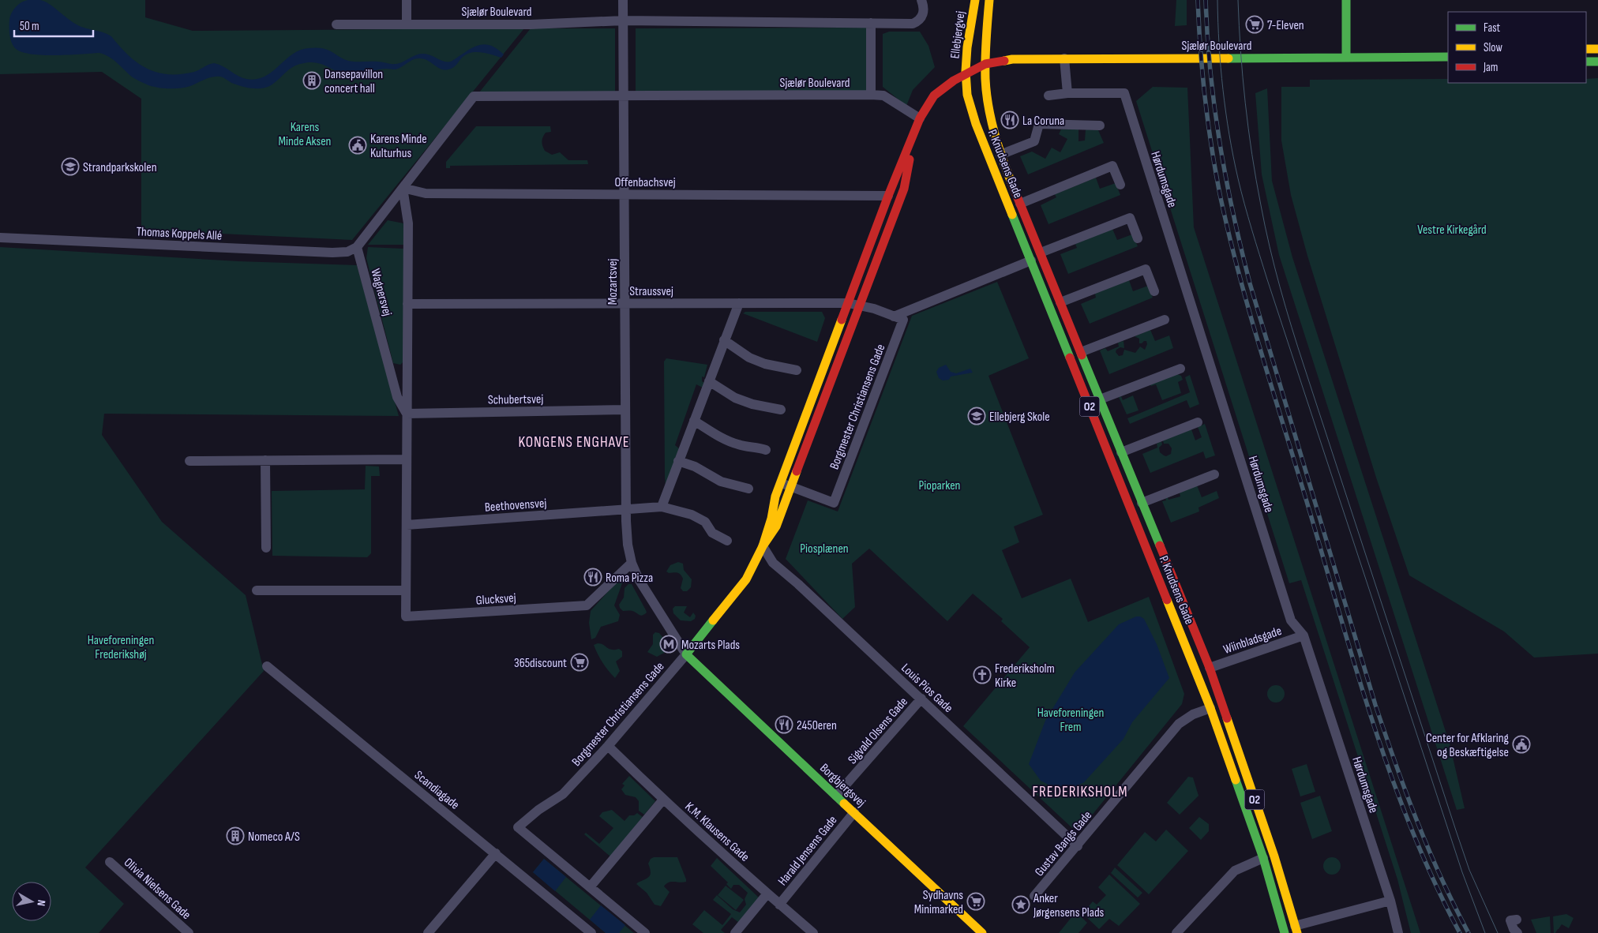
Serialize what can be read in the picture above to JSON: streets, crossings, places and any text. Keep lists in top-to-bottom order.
{
  "streets": {
    "street": [
      "Sjælør Boulevard",
      "Ellebjergvej",
      "P. Knudsens Gade",
      "Hørdumsgade",
      "Offenbachsvej",
      "Thomas Koppels Allé",
      "Mozartsvej",
      "Straussvej",
      "Wagnersvej",
      "Schubertsvej",
      "Borgmester Christiansens Gade",
      "O2",
      "Beethovensvej",
      "Glucksvej",
      "Wiinbladsgade",
      "Louis Pios Gade",
      "Sigvald Olsens Gade",
      "Borgbjergsvej",
      "Scandiagade",
      "K.M. Klausens Gade",
      "Gustav Bangs Gade",
      "Harald Jensens Gade",
      "Olivia Nielsens Gade"
    ]
  },
  "crossings": [
    ["Sjælør Boulevard", "P. Knudsens Gade"],
    ["Sjælør Boulevard", "Offenbachsvej"],
    ["Sjælør Boulevard", "Mozartsvej"],
    ["Sjælør Boulevard", "Wagnersvej"],
    ["Sjælør Boulevard", "Borgmester Christiansens Gade"],
    ["Sjælør Boulevard", "O2"],
    ["Ellebjergvej", "P. Knudsens Gade"],
    ["Ellebjergvej", "Borgmester Christiansens Gade"],
    ["P. Knudsens Gade", "Borgmester Christiansens Gade"],
    ["P. Knudsens Gade", "O2"],
    ["P. Knudsens Gade", "Wiinbladsgade"],
    ["P. Knudsens Gade", "Gustav Bangs Gade"],
    ["Hørdumsgade", "Wiinbladsgade"],
    ["Offenbachsvej", "Mozartsvej"],
    ["Offenbachsvej", "Wagnersvej"],
    ["Offenbachsvej", "Borgmester Christiansens Gade"],
    ["Thomas Koppels Allé", "Wagnersvej"],
    ["Mozartsvej", "Straussvej"],
    ["Mozartsvej", "Schubertsvej"],
    ["Mozartsvej", "Beethovensvej"],
    ["Mozartsvej", "Glucksvej"],
    ["Straussvej", "Wagnersvej"],
    ["Straussvej", "Borgmester Christiansens Gade"],
    ["Wagnersvej", "Schubertsvej"],
    ["Wagnersvej", "Beethovensvej"],
    ["Wagnersvej", "Glucksvej"],
    ["Borgmester Christiansens Gade", "O2"],
    ["Borgmester Christiansens Gade", "Louis Pios Gade"],
    ["Borgmester Christiansens Gade", "Borgbjergsvej"],
    ["Borgmester Christiansens Gade", "K.M. Klausens Gade"],
    ["Louis Pios Gade", "Sigvald Olsens Gade"],
    ["Louis Pios Gade", "Gustav Bangs Gade"],
    ["Sigvald Olsens Gade", "Borgbjergsvej"],
    ["Borgbjergsvej", "Harald Jensens Gade"],
    ["K.M. Klausens Gade", "Harald Jensens Gade"]
  ],
  "districts": ["KONGENS ENGHAVE", "FREDERIKSHOLM"],
  "parks": [
    "Karens Minde Aksen",
    "Vestre Kirkegård",
    "Pioparken",
    "Piosplænen",
    "Haveforeningen Frederikshøj",
    "Haveforeningen Frem"
  ],
  "places": {
    "supermarket": ["7-Eleven", "365discount", "Sydhavns Minimarked"],
    "building": ["Dansepavillon concert hall", "Nomeco A/S"],
    "restaurant": ["La Coruna", "Roma Pizza", "2450eren"],
    "public building": ["Karens Minde Kulturhus", "Center for Afklaring og Beskæftigelse"],
    "school or university": ["Strandparkskolen", "Ellebjerg Skole"],
    "metro station": ["Mozarts Plads"],
    "church": ["Frederiksholm Kirke"],
    "place": ["Anker Jørgensens Plads"]
  },
  "legend": ["Fast", "Slow", "Jam"],
  "scale_bar": "50 m",
  "north": "right"
}
